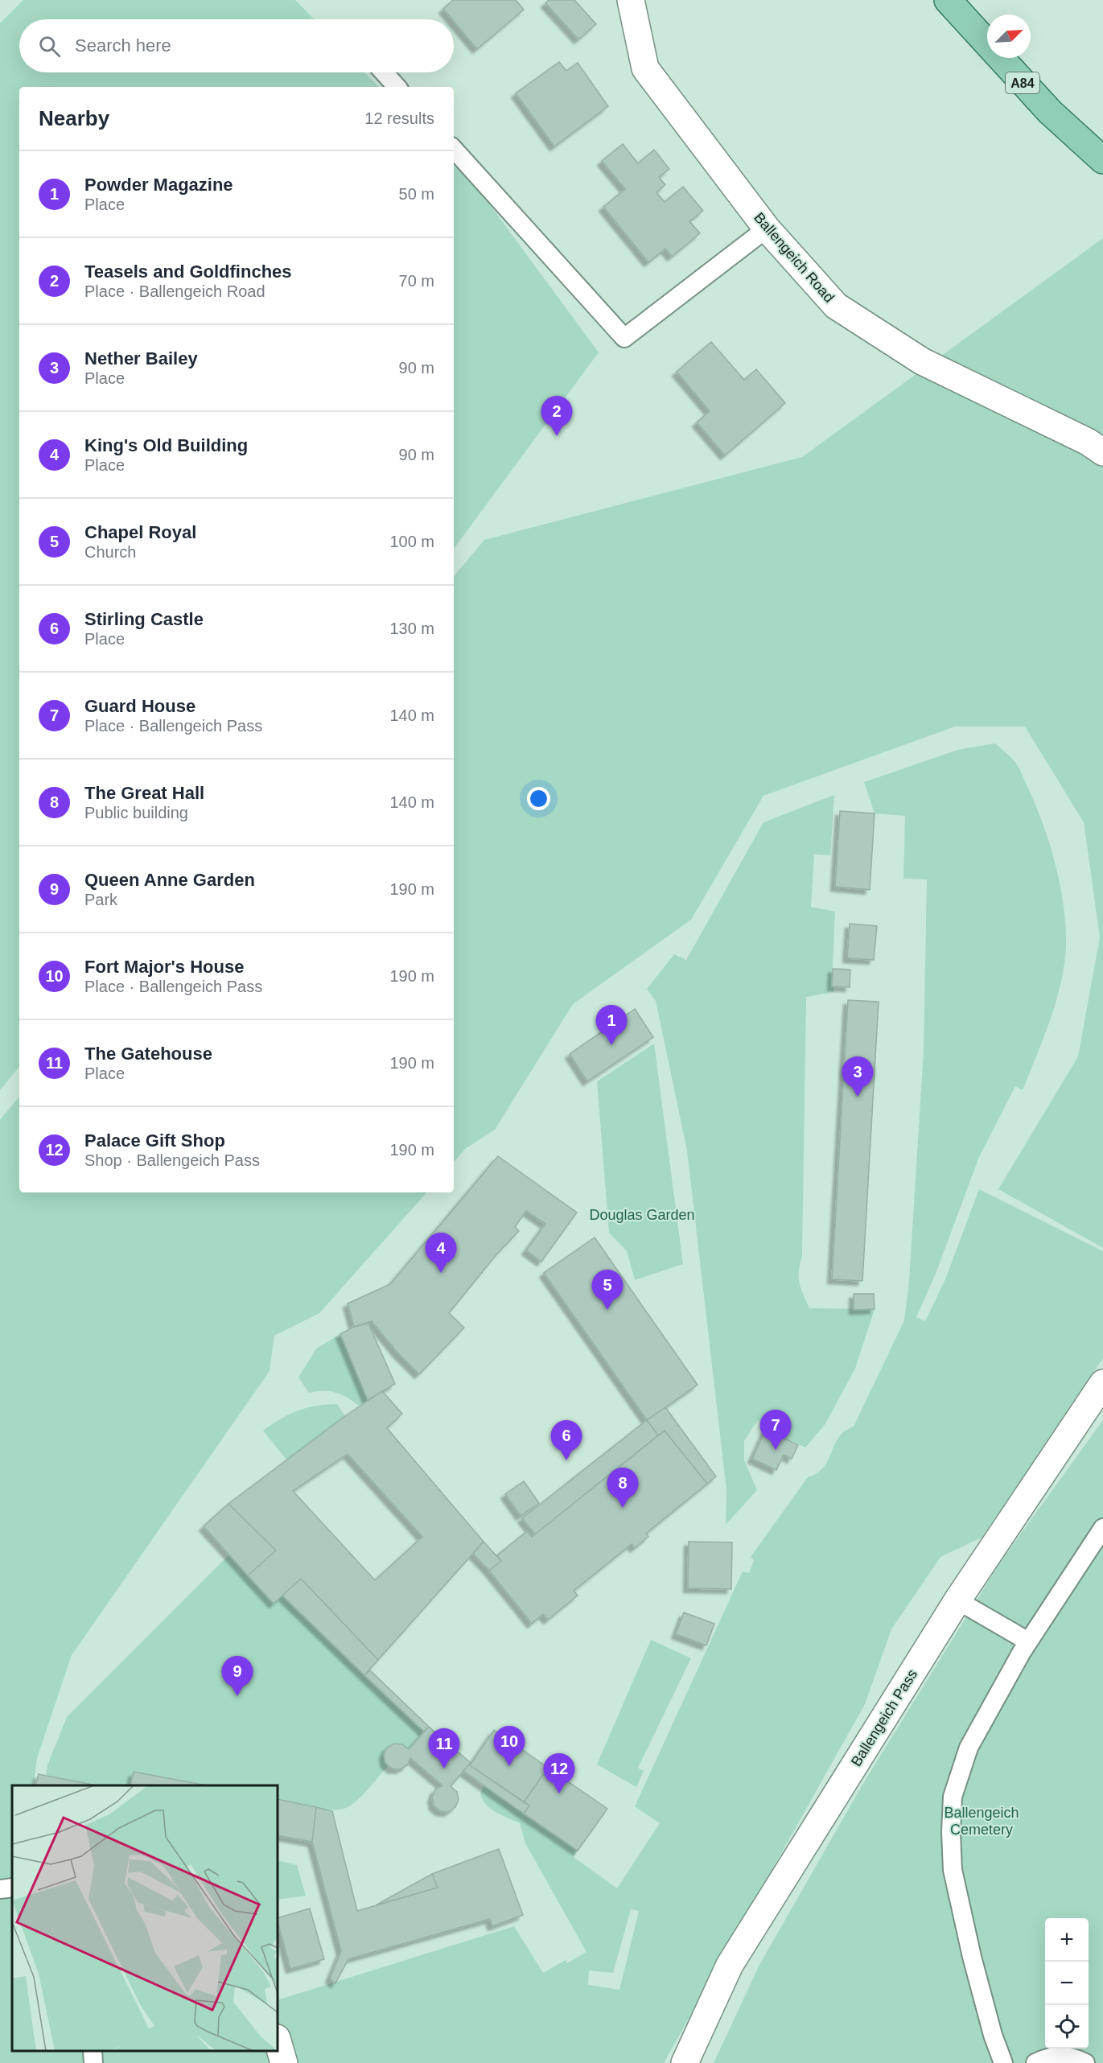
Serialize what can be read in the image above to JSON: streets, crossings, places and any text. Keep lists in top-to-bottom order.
{
  "streets": {
    "main road": ["A84"],
    "street": ["Ballengeich Road", "Ballengeich Pass"]
  },
  "parks": ["Douglas Garden", "Ballengeich Cemetery"],
  "north": "top right",
  "page": {
    "search": "Search here",
    "heading": ["Nearby", "12 results"],
    "list": [
      {
        "mark": "1",
        "name": "Powder Magazine",
        "note": "Place",
        "value": "50 m"
      },
      {
        "mark": "2",
        "name": "Teasels and Goldfinches",
        "note": "Place · Ballengeich Road",
        "value": "70 m"
      },
      {
        "mark": "3",
        "name": "Nether Bailey",
        "note": "Place",
        "value": "90 m"
      },
      {
        "mark": "4",
        "name": "King's Old Building",
        "note": "Place",
        "value": "90 m"
      },
      {
        "mark": "5",
        "name": "Chapel Royal",
        "note": "Church",
        "value": "100 m"
      },
      {
        "mark": "6",
        "name": "Stirling Castle",
        "note": "Place",
        "value": "130 m"
      },
      {
        "mark": "7",
        "name": "Guard House",
        "note": "Place · Ballengeich Pass",
        "value": "140 m"
      },
      {
        "mark": "8",
        "name": "The Great Hall",
        "note": "Public building",
        "value": "140 m"
      },
      {
        "mark": "9",
        "name": "Queen Anne Garden",
        "note": "Park",
        "value": "190 m"
      },
      {
        "mark": "10",
        "name": "Fort Major's House",
        "note": "Place · Ballengeich Pass",
        "value": "190 m"
      },
      {
        "mark": "11",
        "name": "The Gatehouse",
        "note": "Place",
        "value": "190 m"
      },
      {
        "mark": "12",
        "name": "Palace Gift Shop",
        "note": "Shop · Ballengeich Pass",
        "value": "190 m"
      }
    ],
    "pins": [
      "2",
      "1",
      "3",
      "4",
      "5",
      "7",
      "6",
      "8",
      "9",
      "10",
      "11",
      "12"
    ],
    "map_buttons": ["+", "−"]
  }
}
